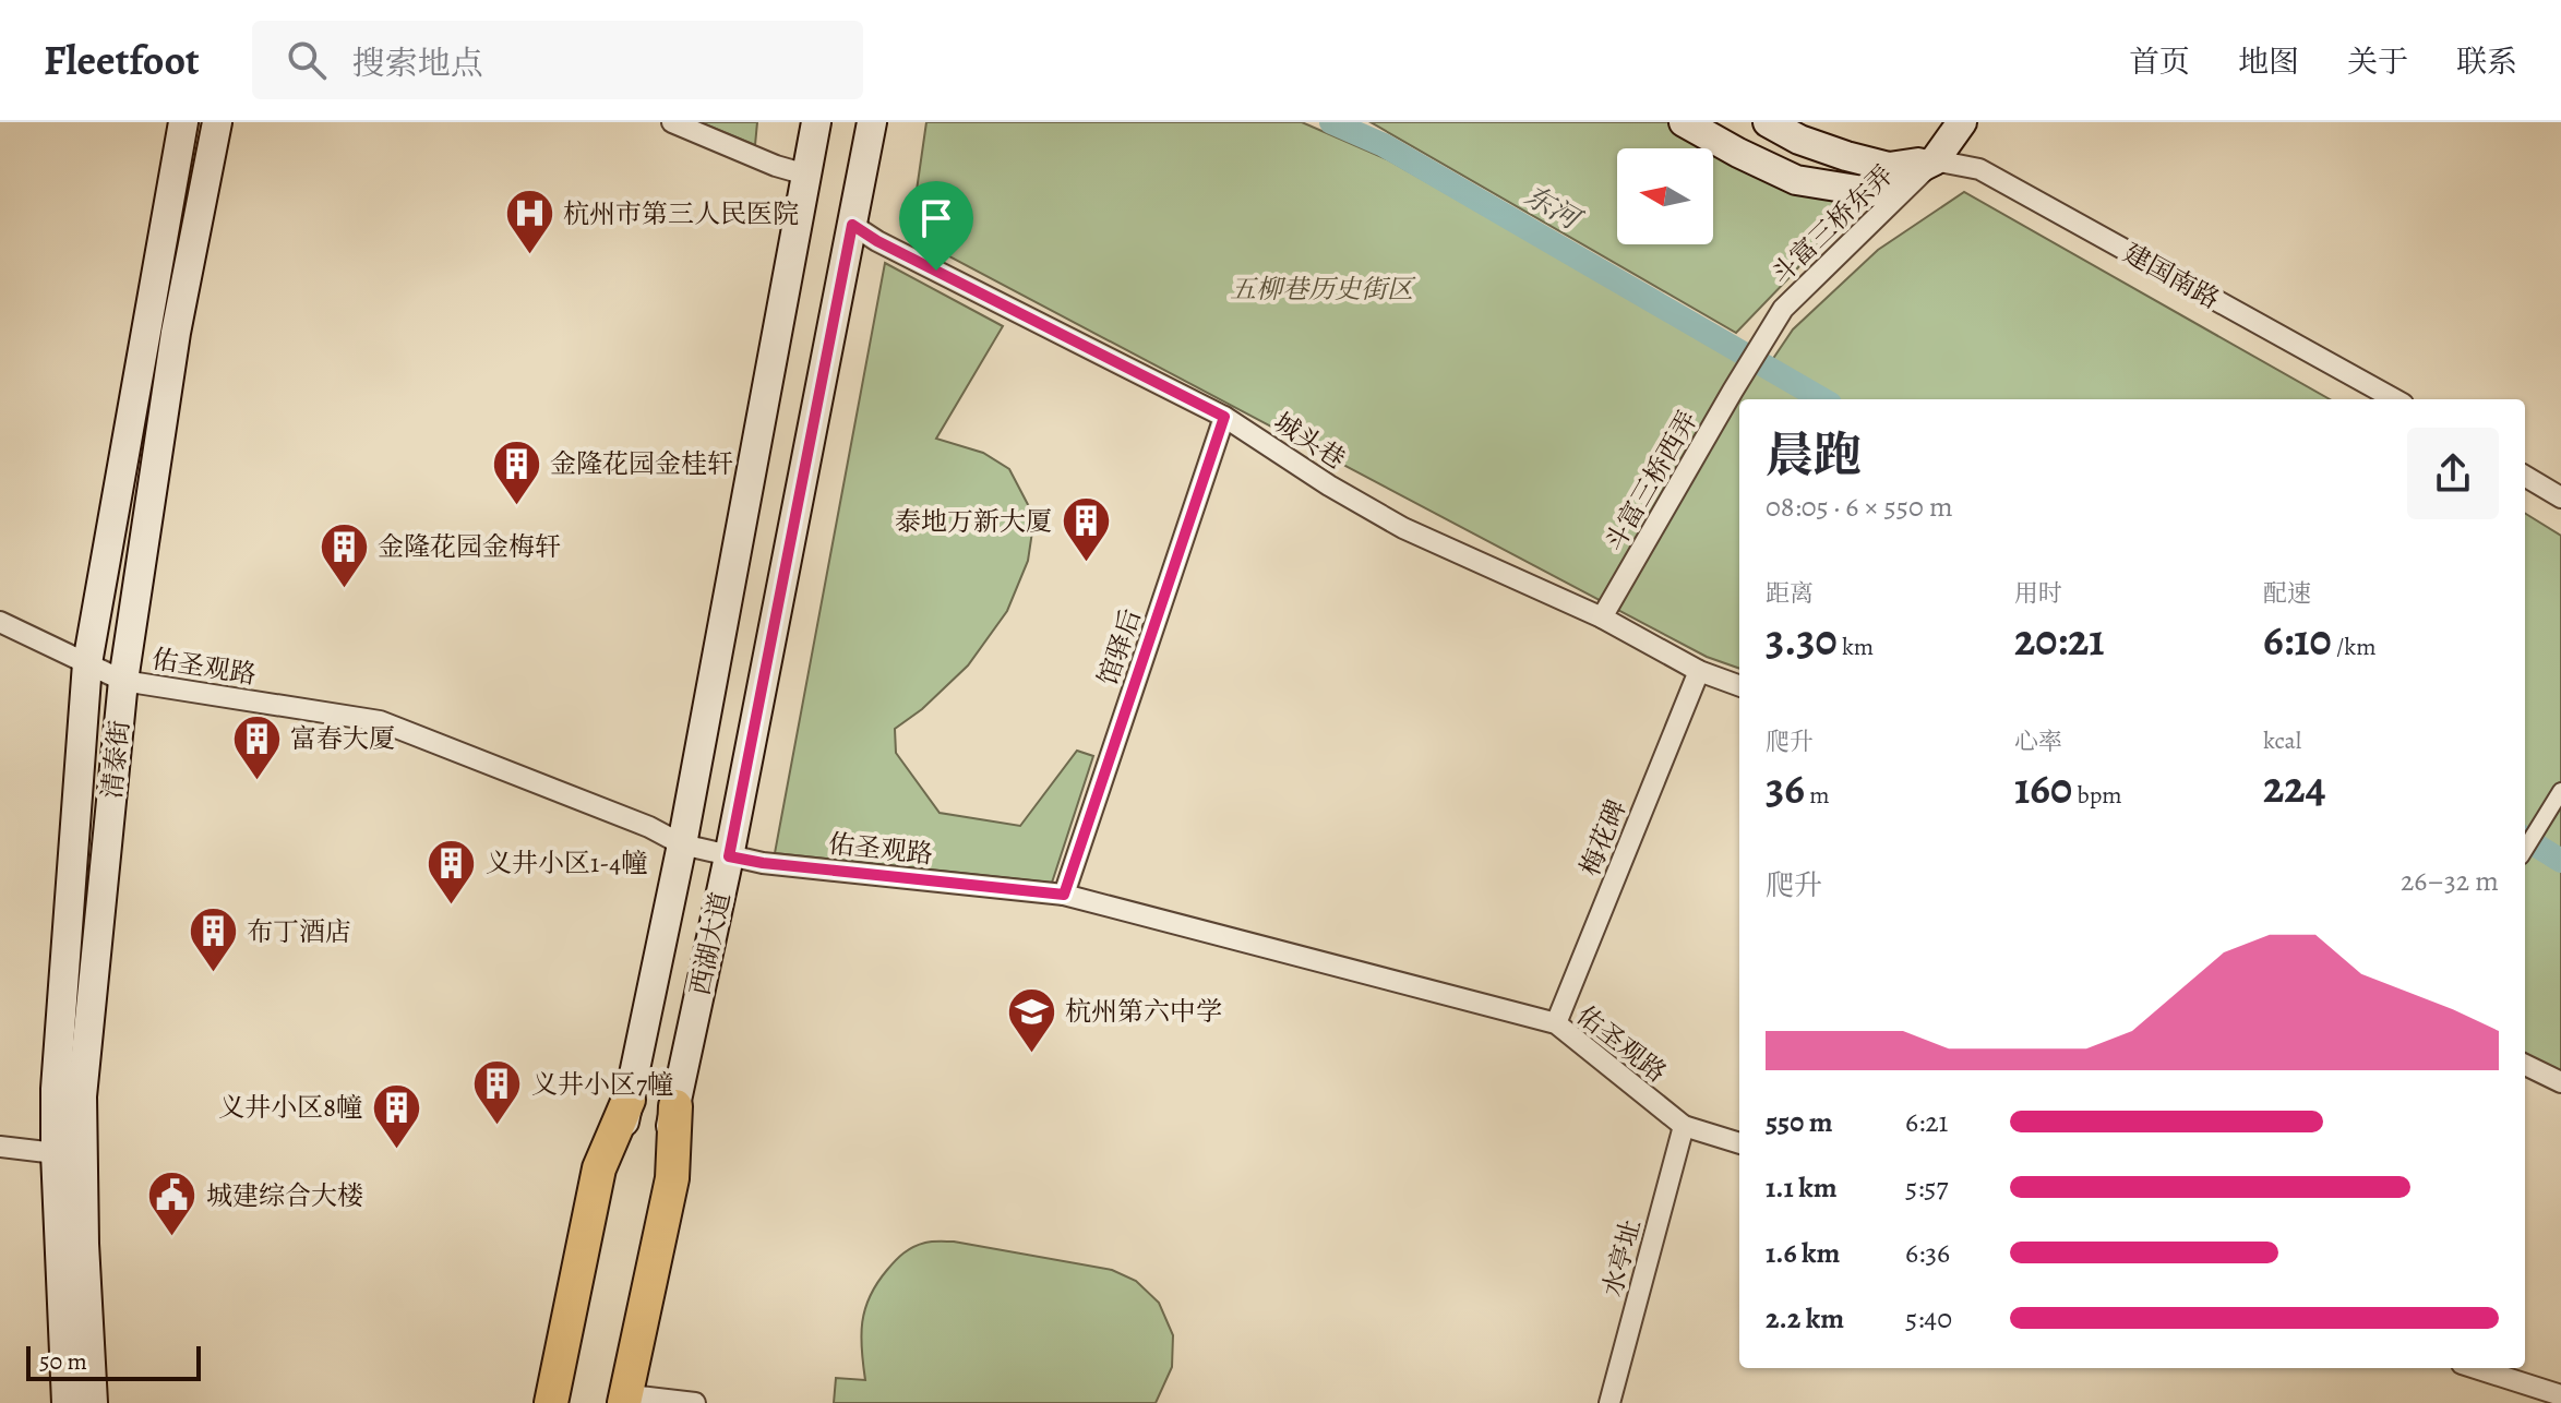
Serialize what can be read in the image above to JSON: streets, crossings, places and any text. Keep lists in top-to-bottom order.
{
  "streets": {
    "main road": ["建国南路", "清泰街", "西湖大道"],
    "street": [
      "斗富三桥东弄",
      "城头巷",
      "斗富三桥西弄",
      "馆驿后",
      "佑圣观路",
      "梅花碑",
      "水亭址"
    ]
  },
  "crossings": [
    ["斗富三桥东弄", "建国南路"],
    ["斗富三桥东弄", "斗富三桥西弄"],
    ["城头巷", "斗富三桥西弄"],
    ["城头巷", "馆驿后"],
    ["城头巷", "梅花碑"],
    ["城头巷", "西湖大道"],
    ["馆驿后", "佑圣观路"],
    ["佑圣观路", "清泰街"],
    ["佑圣观路", "梅花碑"],
    ["佑圣观路", "西湖大道"],
    ["佑圣观路", "水亭址"]
  ],
  "water": ["东河"],
  "parks": ["五柳巷历史街区"],
  "places": {
    "hospital": ["杭州市第三人民医院"],
    "building": [
      "金隆花园金桂轩",
      "泰地万新大厦",
      "金隆花园金梅轩",
      "富春大厦",
      "义井小区1-4幢",
      "布丁酒店",
      "义井小区7幢",
      "义井小区8幢"
    ],
    "school or university": ["杭州第六中学"],
    "public building": ["城建综合大楼"]
  },
  "scale_bar": "50 m",
  "north": "left",
  "page": {
    "header": "Fleetfoot",
    "search": "搜索地点",
    "nav": [
      "首页",
      "地图",
      "关于",
      "联系"
    ],
    "heading": ["晨跑", "08:05 · 6 × 550 m"],
    "stats": [
      ["距离", "3.30 km"],
      ["用时", "20:21"],
      ["配速", "6:10 /km"],
      ["爬升", "36 m"],
      ["心率", "160 bpm"],
      ["kcal", "224"]
    ],
    "chart": ["爬升", "26–32 m"],
    "list": [
      {
        "name": "550 m",
        "note": "6:21"
      },
      {
        "name": "1.1 km",
        "note": "5:57"
      },
      {
        "name": "1.6 km",
        "note": "6:36"
      },
      {
        "name": "2.2 km",
        "note": "5:40"
      }
    ],
    "scale": "50 m"
  }
}
